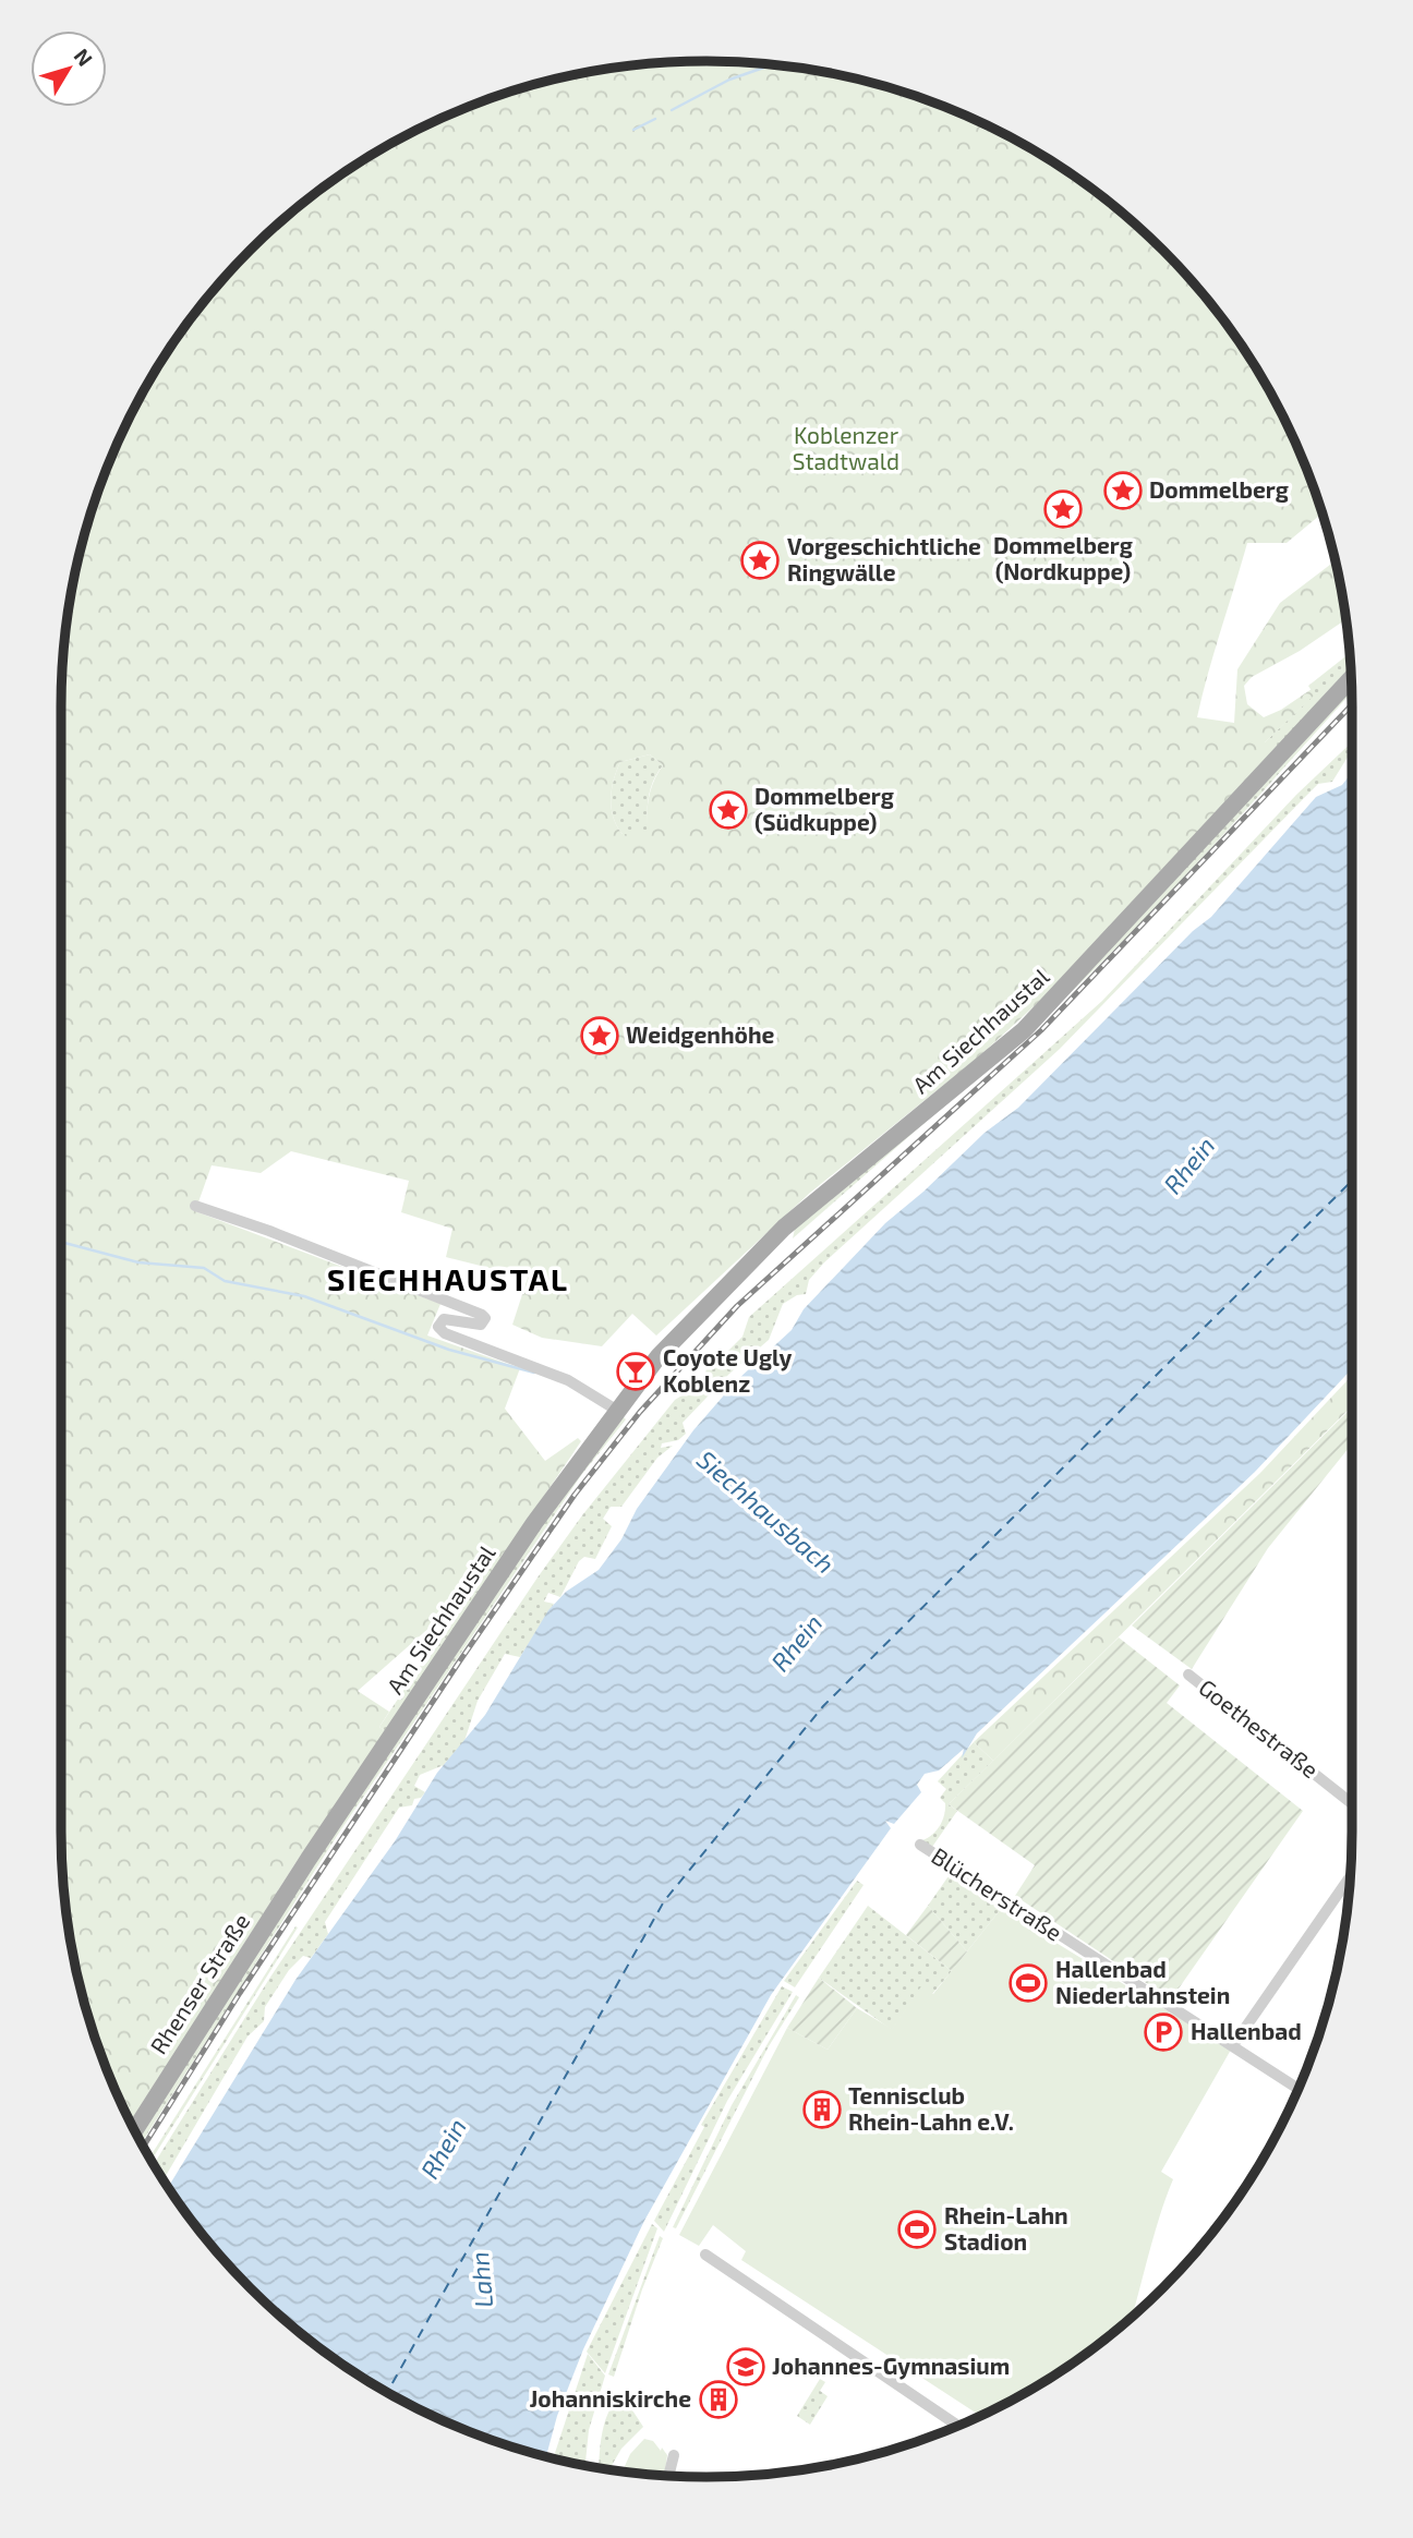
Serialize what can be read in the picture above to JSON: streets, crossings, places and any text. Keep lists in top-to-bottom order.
{
  "streets": {
    "main road": ["Am Siechhaustal", "Rhenser Straße"],
    "street": ["Goethestraße", "Blücherstraße"]
  },
  "crossings": [
    ["Am Siechhaustal", "Rhenser Straße"]
  ],
  "districts": ["SIECHHAUSTAL"],
  "water": ["Rhein", "Siechhausbach", "Lahn"],
  "parks": ["Koblenzer Stadtwald"],
  "places": {
    "place": [
      "Dommelberg",
      "Dommelberg (Nordkuppe)",
      "Vorgeschichtliche Ringwälle",
      "Dommelberg (Südkuppe)",
      "Weidgenhöhe"
    ],
    "bar": ["Coyote Ugly Koblenz"],
    "sports": ["Hallenbad Niederlahnstein", "Rhein-Lahn Stadion"],
    "parking": ["Hallenbad"],
    "building": ["Tennisclub Rhein-Lahn e.V.", "Johanniskirche"],
    "school or university": ["Johannes-Gymnasium"]
  },
  "north": "top right"
}
